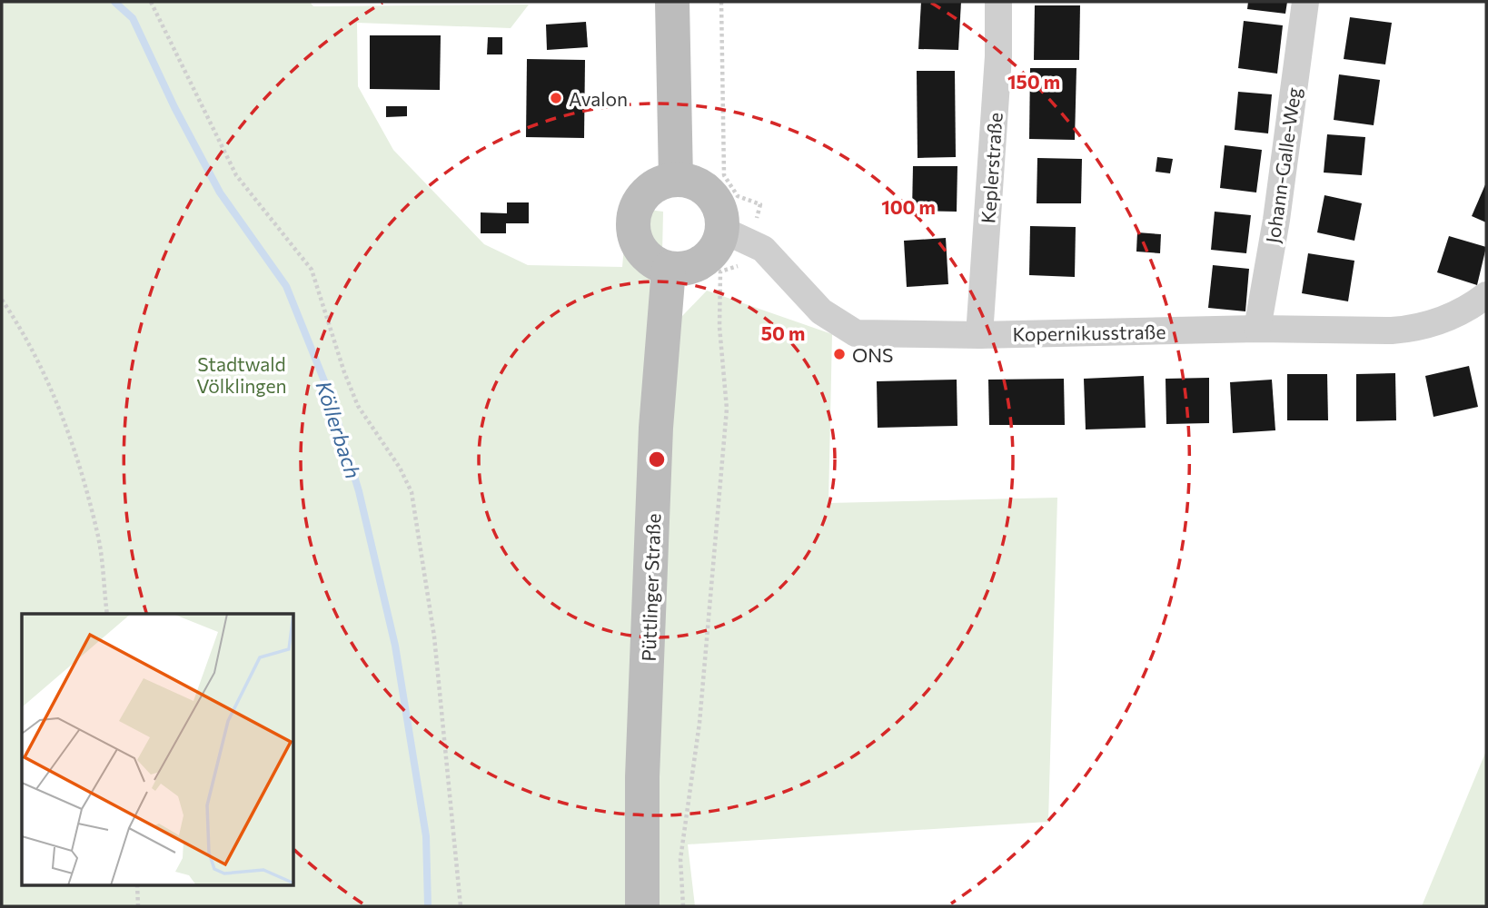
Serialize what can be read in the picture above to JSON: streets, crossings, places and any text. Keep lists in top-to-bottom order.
{
  "streets": {
    "main road": ["Püttlinger Straße"],
    "street": ["Johann-Galle-Weg", "Keplerstraße", "Kopernikusstraße"]
  },
  "crossings": [
    ["Johann-Galle-Weg", "Kopernikusstraße"],
    ["Keplerstraße", "Kopernikusstraße"],
    ["Kopernikusstraße", "Püttlinger Straße"]
  ],
  "water": ["Köllerbach"],
  "parks": ["Stadtwald Völklingen"],
  "places": ["Avalon", "ONS"],
  "rings": ["150 m", "100 m", "50 m"]
}
